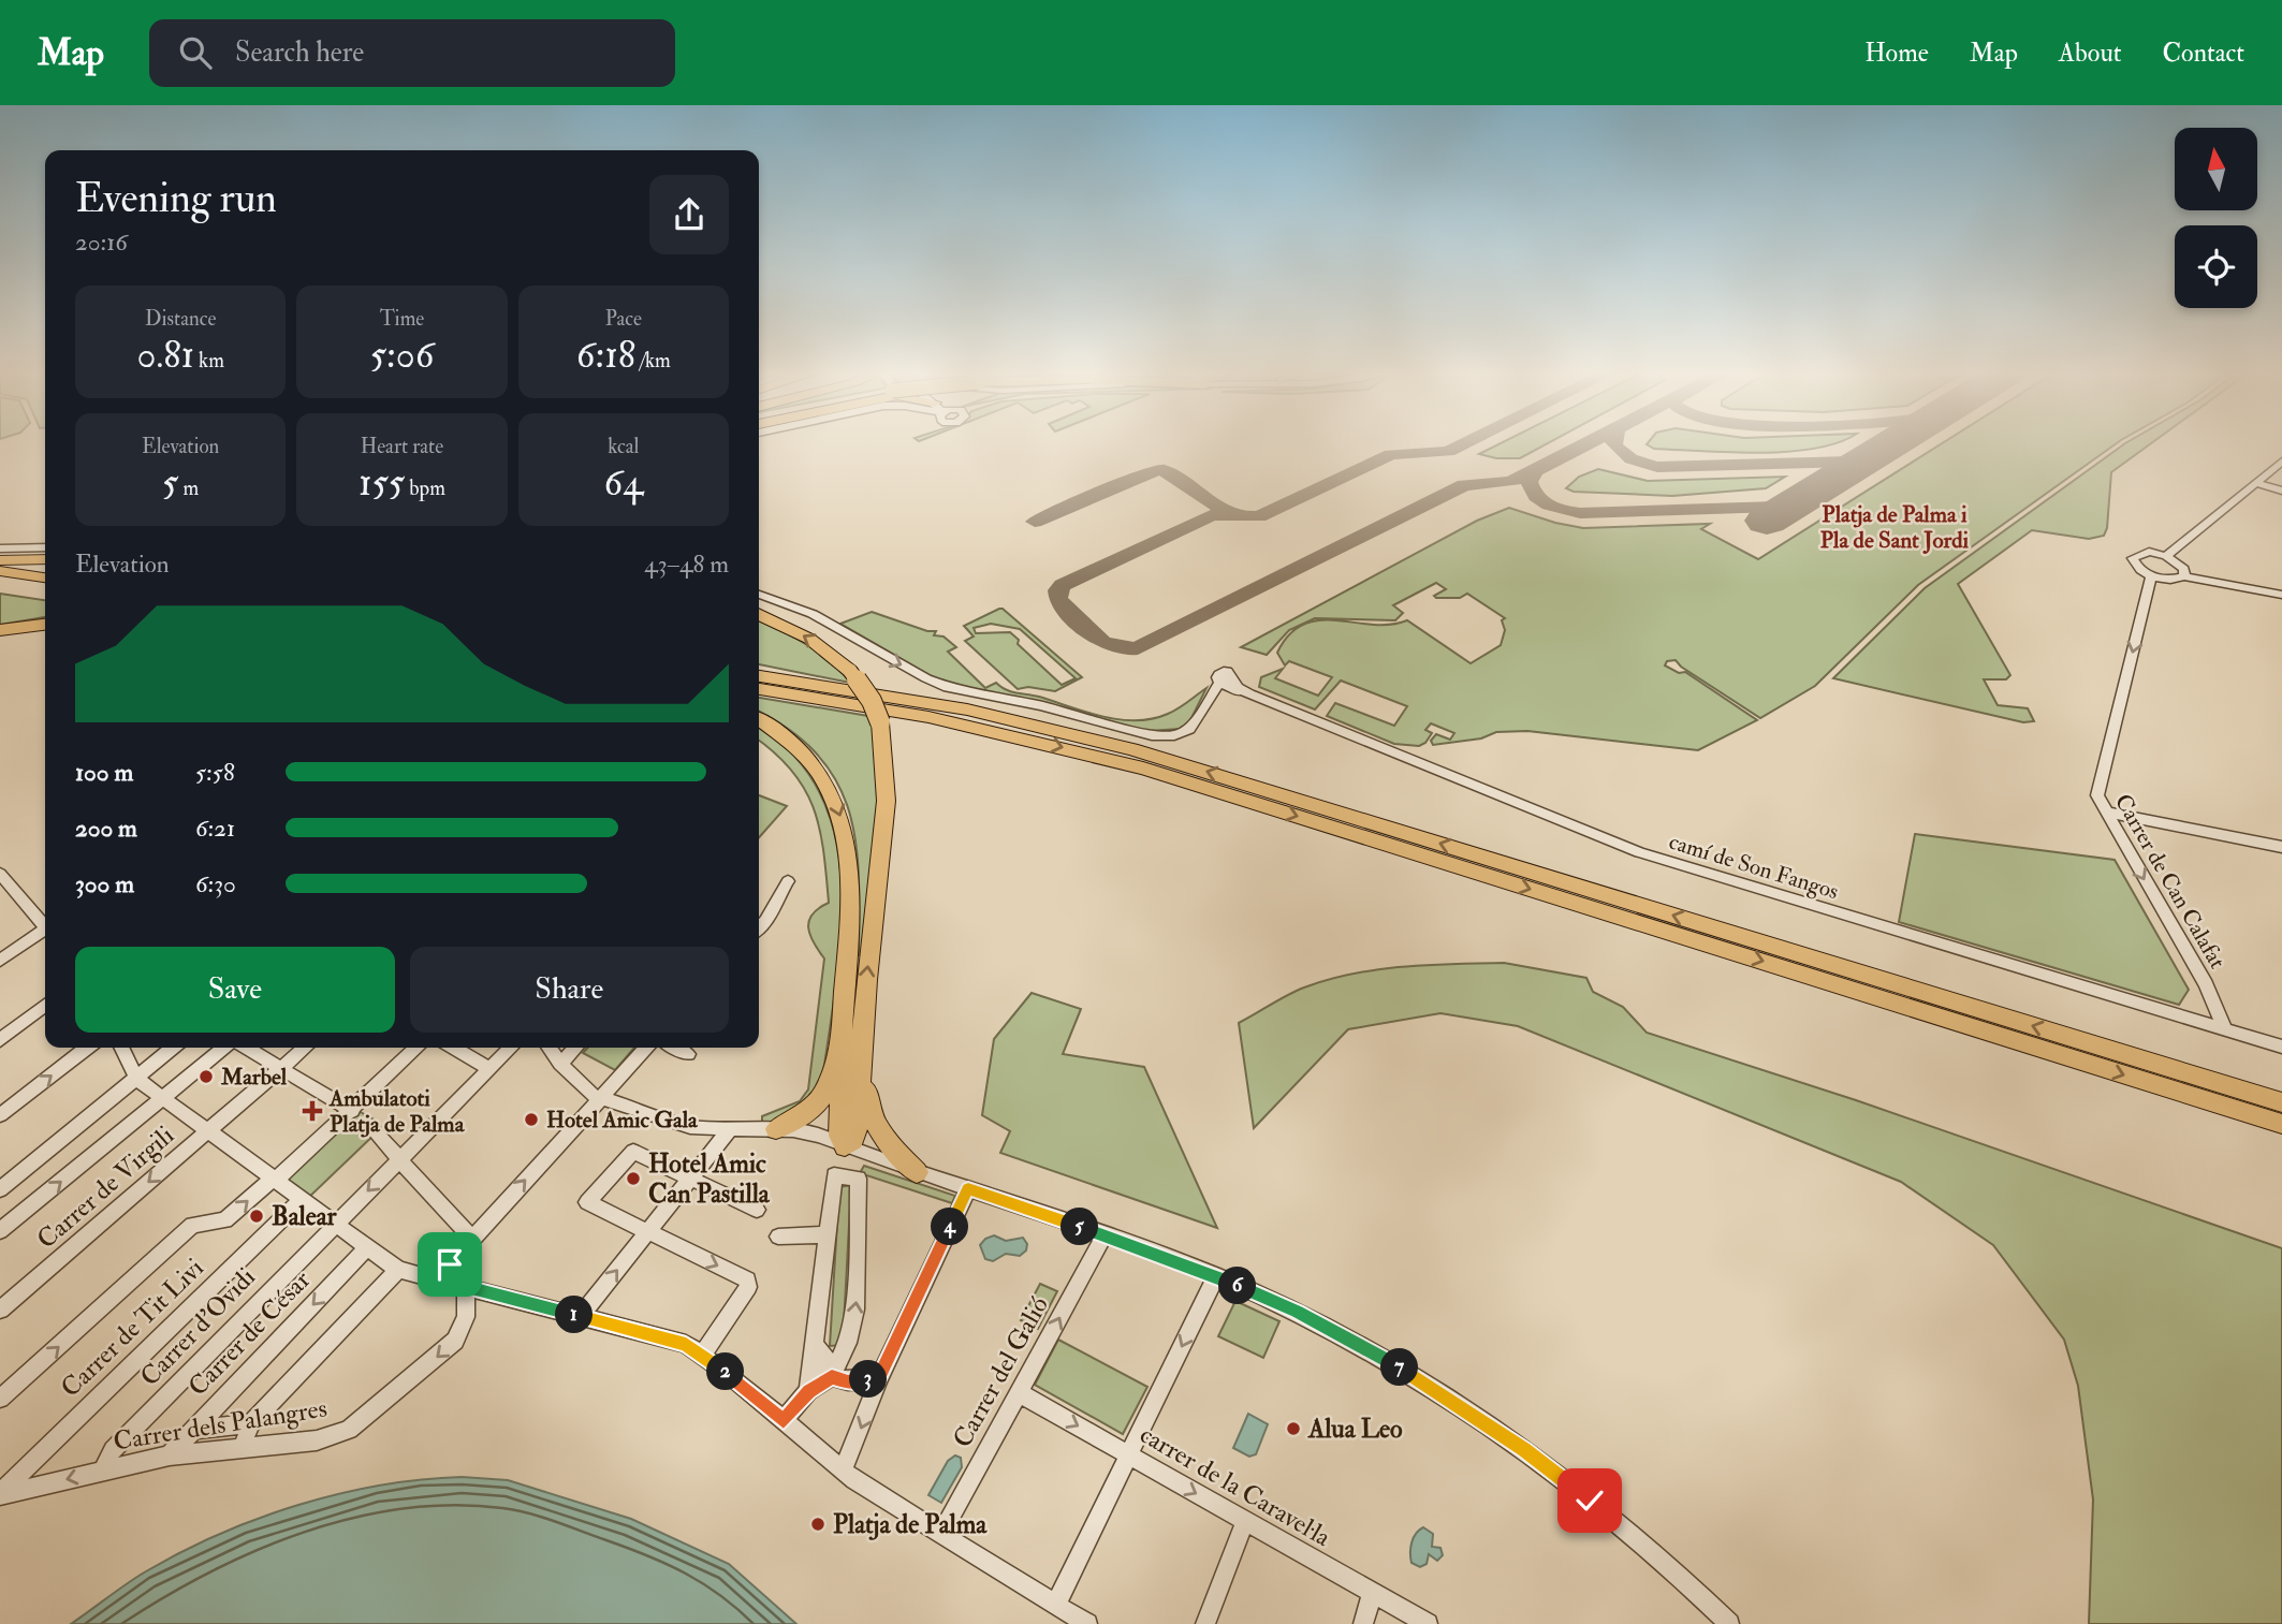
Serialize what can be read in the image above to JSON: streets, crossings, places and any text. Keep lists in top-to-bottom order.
{
  "streets": {
    "street": [
      "camí de Son Fangos",
      "Carrer de Can Calafat",
      "Carrer de Virgili",
      "Carrer d'Ovidi",
      "Carrer de Tit Livi",
      "Carrer de César",
      "Carrer del Galió",
      "Carrer dels Palangres",
      "carrer de la Caravel·la"
    ]
  },
  "crossings": [
    ["camí de Son Fangos", "Carrer de Can Calafat"],
    ["Carrer d'Ovidi", "Carrer dels Palangres"],
    ["Carrer de Tit Livi", "Carrer dels Palangres"],
    ["Carrer de César", "Carrer dels Palangres"],
    ["Carrer del Galió", "carrer de la Caravel·la"]
  ],
  "one_way": [
    "camí de Son Fangos",
    "Carrer de Can Calafat",
    "Carrer del Galió",
    "carrer de la Caravel·la"
  ],
  "districts": ["Platja de Palma i Pla de Sant Jordi"],
  "places": {
    "other": [
      "Marbel",
      "Hotel Amic Gala",
      "Hotel Amic Can Pastilla",
      "Balear",
      "Alua Leo",
      "Platja de Palma"
    ],
    "health": ["Ambulatoti Platja de Palma"]
  },
  "north": "top",
  "page": {
    "header": "Map",
    "search": "Search here",
    "nav": [
      "Home",
      "Map",
      "About",
      "Contact"
    ],
    "heading": ["Evening run", "20:16"],
    "stats": [
      ["Distance", "0.81 km"],
      ["Time", "5:06"],
      ["Pace", "6:18 /km"],
      ["Elevation", "5 m"],
      ["Heart rate", "155 bpm"],
      ["kcal", "64"]
    ],
    "chart": ["Elevation", "43–48 m"],
    "list": [
      {
        "name": "100 m",
        "note": "5:58"
      },
      {
        "name": "200 m",
        "note": "6:21"
      },
      {
        "name": "300 m",
        "note": "6:30"
      }
    ],
    "buttons": ["Save", "Share"],
    "pins": [
      "4",
      "5",
      "6",
      "1",
      "7",
      "2",
      "3"
    ]
  }
}
